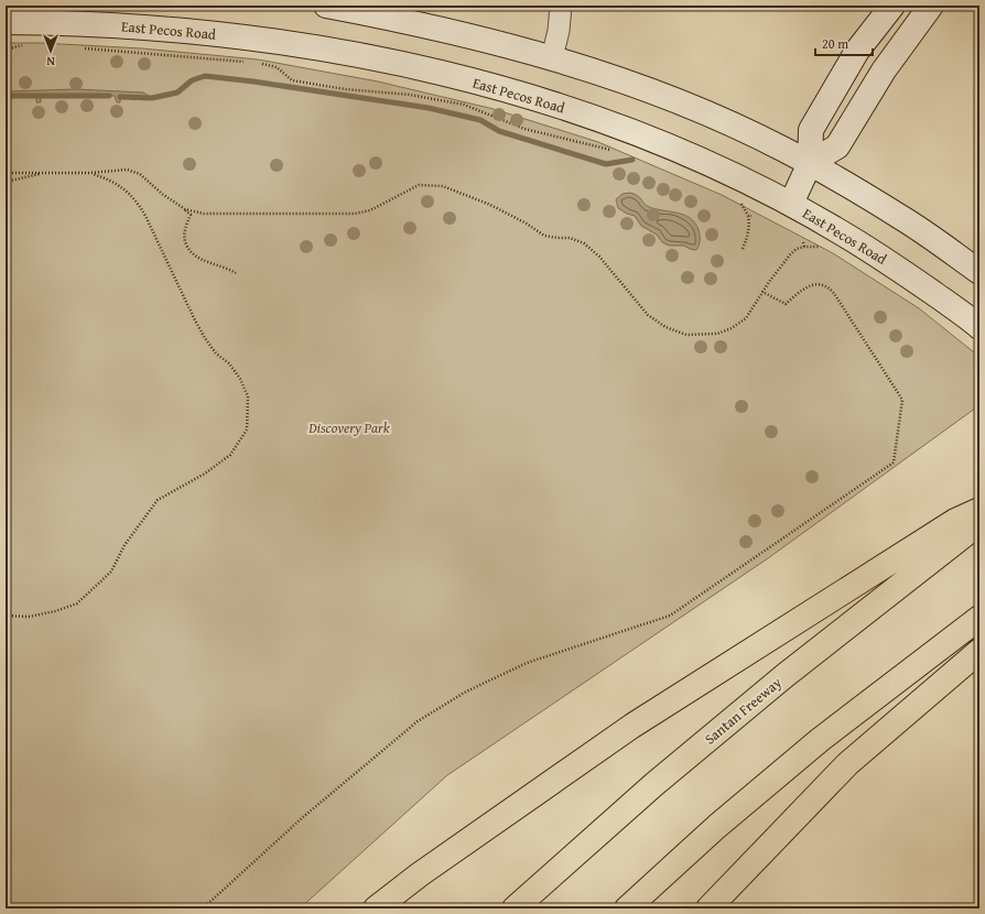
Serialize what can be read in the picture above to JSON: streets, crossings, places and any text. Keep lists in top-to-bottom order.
{
  "streets": {
    "highway": ["Santan Freeway"],
    "main road": ["East Pecos Road"]
  },
  "parks": ["Discovery Park"],
  "scale_bar": "20 m",
  "north": "bottom"
}
